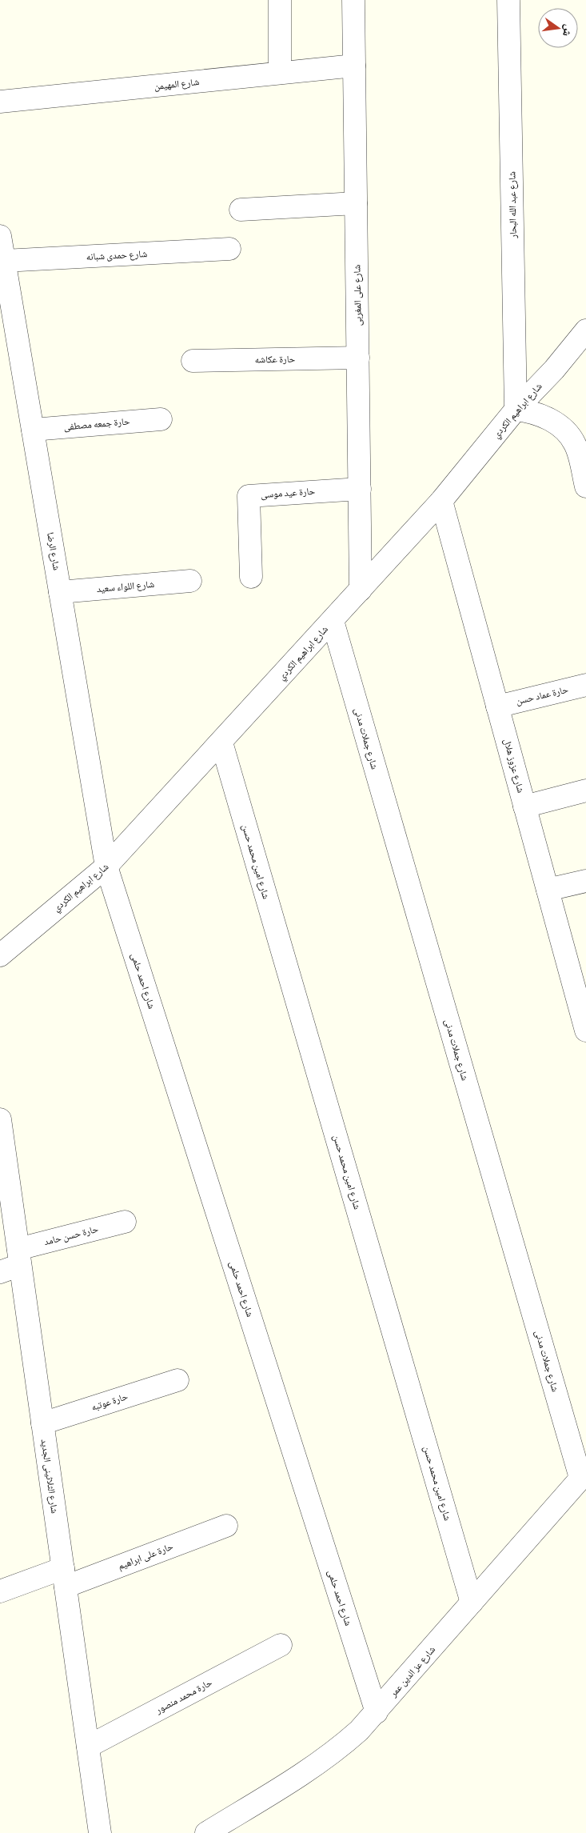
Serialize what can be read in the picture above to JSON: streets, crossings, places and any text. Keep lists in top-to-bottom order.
{
  "streets": {
    "street": [
      "شارع المهيمن",
      "شارع عبد الله البحار",
      "شارع حمدى شبانه",
      "شارع على المغربى",
      "حارة عكاشه",
      "شارع ابراهيم الكردي",
      "حارة جمعه مصطفى",
      "حارة عيد موسى",
      "شارع الرضا",
      "شارع اللواء سعيد",
      "حارة عماد حسن",
      "شارع جملات مدنى",
      "شارع عزوز هلال",
      "شارع امين محمد حسن",
      "شارع احمد حلمى",
      "حارة حسن حامد",
      "حارة عوتبه",
      "شارع الثلاثينى الجديد",
      "حارة على ابراهيم",
      "شارع عز الدين عمر",
      "حارة محمد منصور"
    ]
  },
  "crossings": [
    ["شارع المهيمن", "شارع على المغربى"],
    ["شارع عبد الله البحار", "شارع ابراهيم الكردي"],
    ["شارع حمدى شبانه", "شارع الرضا"],
    ["شارع على المغربى", "حارة عكاشه"],
    ["شارع على المغربى", "شارع ابراهيم الكردي"],
    ["شارع على المغربى", "حارة عيد موسى"],
    ["شارع ابراهيم الكردي", "شارع الرضا"],
    ["شارع ابراهيم الكردي", "شارع جملات مدنى"],
    ["شارع ابراهيم الكردي", "شارع عزوز هلال"],
    ["شارع ابراهيم الكردي", "شارع امين محمد حسن"],
    ["شارع ابراهيم الكردي", "شارع احمد حلمى"],
    ["حارة جمعه مصطفى", "شارع الرضا"],
    ["شارع الرضا", "شارع اللواء سعيد"],
    ["شارع الرضا", "شارع احمد حلمى"],
    ["حارة عماد حسن", "شارع عزوز هلال"],
    ["شارع جملات مدنى", "شارع عز الدين عمر"],
    ["شارع امين محمد حسن", "شارع عز الدين عمر"],
    ["شارع احمد حلمى", "شارع عز الدين عمر"],
    ["حارة حسن حامد", "شارع الثلاثينى الجديد"],
    ["حارة عوتبه", "شارع الثلاثينى الجديد"],
    ["شارع الثلاثينى الجديد", "حارة على ابراهيم"],
    ["شارع الثلاثينى الجديد", "حارة محمد منصور"]
  ],
  "north": "right"
}
